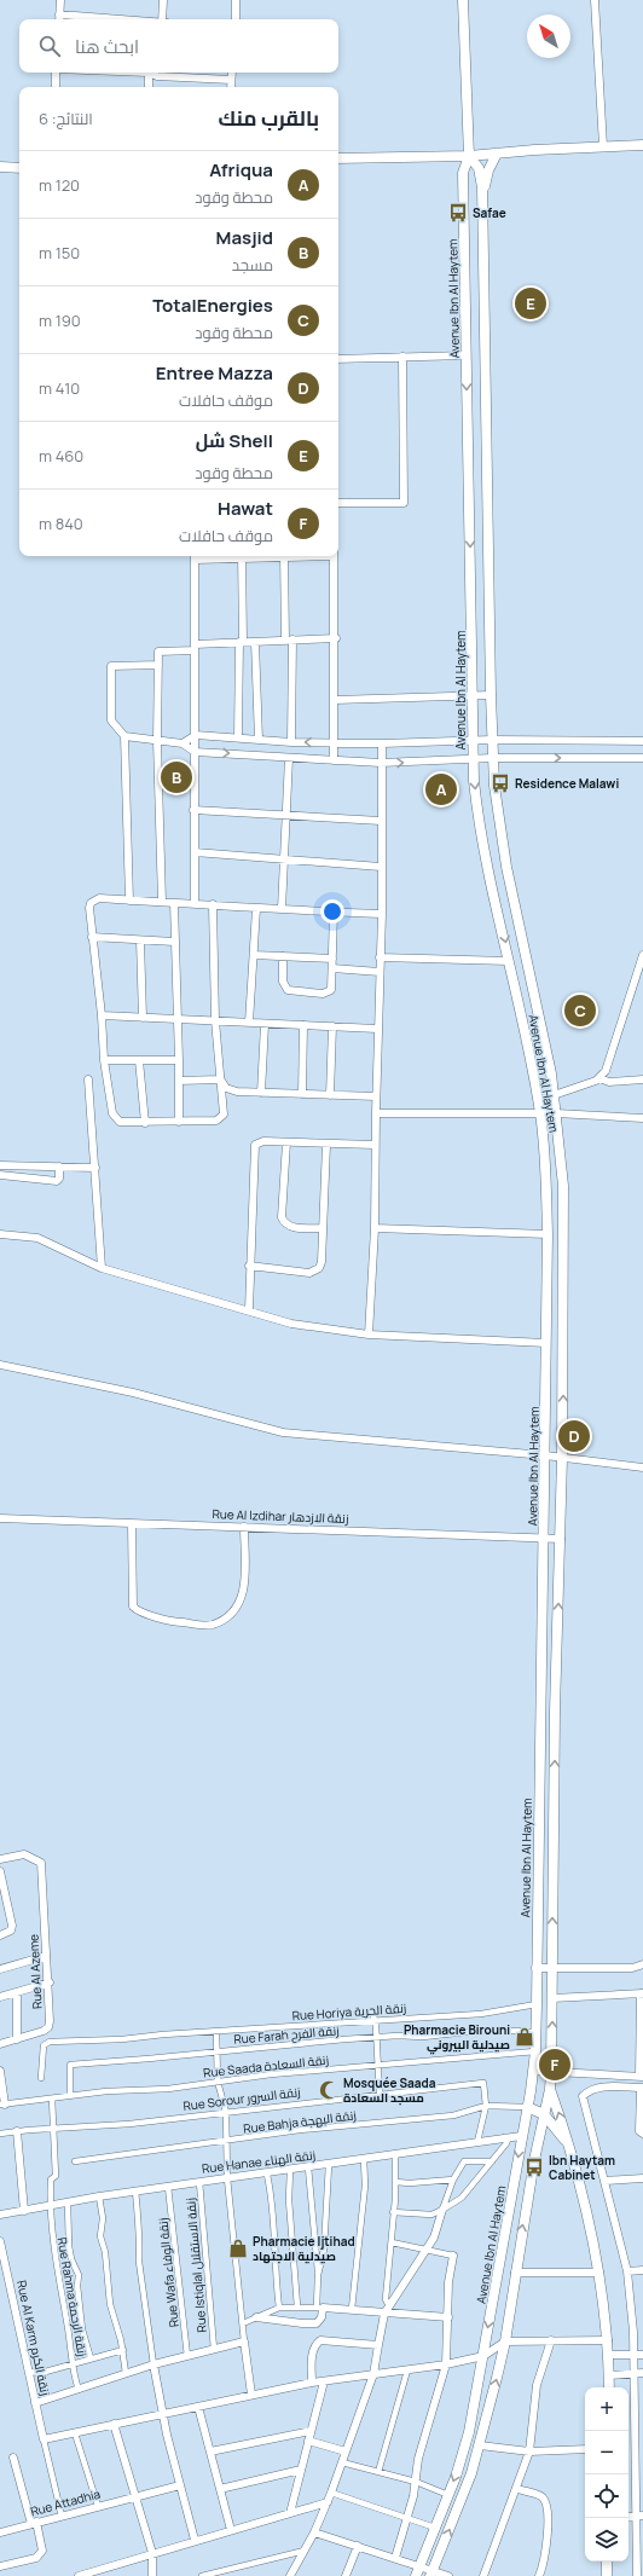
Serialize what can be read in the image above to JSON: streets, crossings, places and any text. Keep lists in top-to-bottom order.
{
  "streets": {
    "street": [
      "Avenue Ibn Al Haytem",
      "Rue Al Izdihar زنقة الازدهار",
      "Rue Al Azeme",
      "Rue Horiya زنقة الحرية",
      "Rue Farah زنقة الفرح",
      "Rue Saada زنقة السعادة",
      "Rue Sorour زنقة السرور",
      "Rue Bahja زنقة البهجة",
      "Rue Hanae زنقة الهناء",
      "Rue Istiqlal زنقة الاستقلال",
      "Rue Wafa زنقة الوفاء",
      "Rue Rahma زنقة الرحمة",
      "Rue Al Karm زنقة الكرم",
      "Rue Attadhia"
    ]
  },
  "crossings": [
    ["Avenue Ibn Al Haytem", "Rue Al Izdihar زنقة الازدهار"],
    ["Avenue Ibn Al Haytem", "Rue Horiya زنقة الحرية"],
    ["Avenue Ibn Al Haytem", "Rue Farah زنقة الفرح"],
    ["Avenue Ibn Al Haytem", "Rue Saada زنقة السعادة"],
    ["Avenue Ibn Al Haytem", "Rue Bahja زنقة البهجة"],
    ["Avenue Ibn Al Haytem", "Rue Hanae زنقة الهناء"],
    ["Rue Farah زنقة الفرح", "Rue Saada زنقة السعادة"],
    ["Rue Sorour زنقة السرور", "Rue Bahja زنقة البهجة"],
    ["Rue Sorour زنقة السرور", "Rue Hanae زنقة الهناء"],
    ["Rue Sorour زنقة السرور", "Rue Rahma زنقة الرحمة"],
    ["Rue Hanae زنقة الهناء", "Rue Istiqlal زنقة الاستقلال"],
    ["Rue Hanae زنقة الهناء", "Rue Wafa زنقة الوفاء"],
    ["Rue Hanae زنقة الهناء", "Rue Rahma زنقة الرحمة"]
  ],
  "places": {
    "bus stop": ["Safae", "Residence Malawi", "Ibn Haytam Cabinet"],
    "shop": ["Pharmacie Birouni صيدلية البيروني", "Pharmacie Ijtihad صيدلية الاجتهاد"],
    "mosque": ["Mosquée Saada مسجد السعادة"]
  },
  "north": "top left",
  "page": {
    "search": "ابحث هنا",
    "heading": ["بالقرب منك", "النتائج: 6"],
    "list": [
      {
        "mark": "A",
        "name": "Afriqua",
        "note": "محطة وقود",
        "value": "120 m"
      },
      {
        "mark": "B",
        "name": "Masjid",
        "note": "مسجد",
        "value": "150 m"
      },
      {
        "mark": "C",
        "name": "TotalEnergies",
        "note": "محطة وقود",
        "value": "190 m"
      },
      {
        "mark": "D",
        "name": "Entree Mazza",
        "note": "موقف حافلات",
        "value": "410 m"
      },
      {
        "mark": "E",
        "name": "Shell شل",
        "note": "محطة وقود",
        "value": "460 m"
      },
      {
        "mark": "F",
        "name": "Hawat",
        "note": "موقف حافلات",
        "value": "840 m"
      }
    ],
    "pins": [
      "E",
      "B",
      "A",
      "C",
      "D",
      "F"
    ],
    "map_buttons": ["+", "−"]
  }
}
